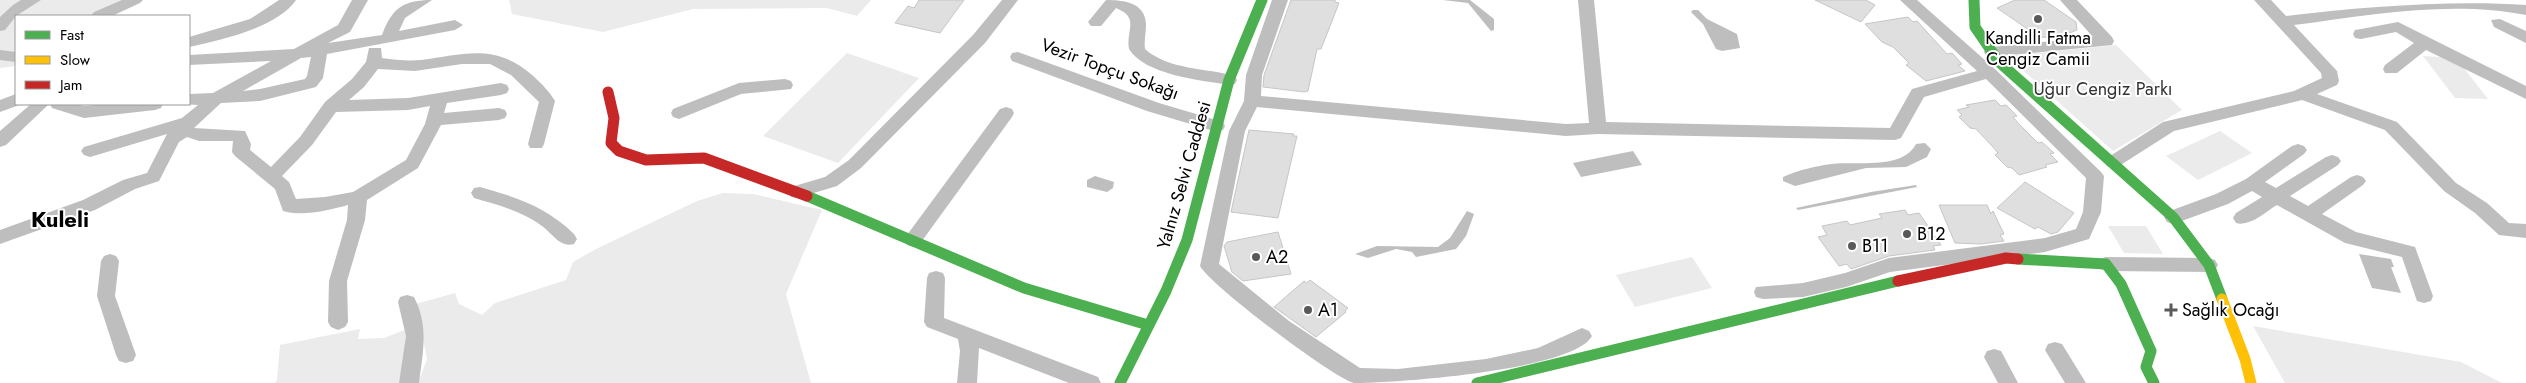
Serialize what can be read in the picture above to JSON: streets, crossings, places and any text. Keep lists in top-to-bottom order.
{
  "streets": {
    "street": ["Vezir Topçu Sokağı", "Yalnız Selvi Caddesi"]
  },
  "crossings": [
    ["Vezir Topçu Sokağı", "Yalnız Selvi Caddesi"]
  ],
  "districts": ["Kuleli"],
  "parks": ["Uğur Cengiz Parkı"],
  "places": {
    "other": [
      "Kandilli Fatma Cengiz Camii",
      "B12",
      "B11",
      "A2",
      "A1"
    ],
    "health": ["Sağlık Ocağı"]
  },
  "legend": ["Fast", "Slow", "Jam"]
}
